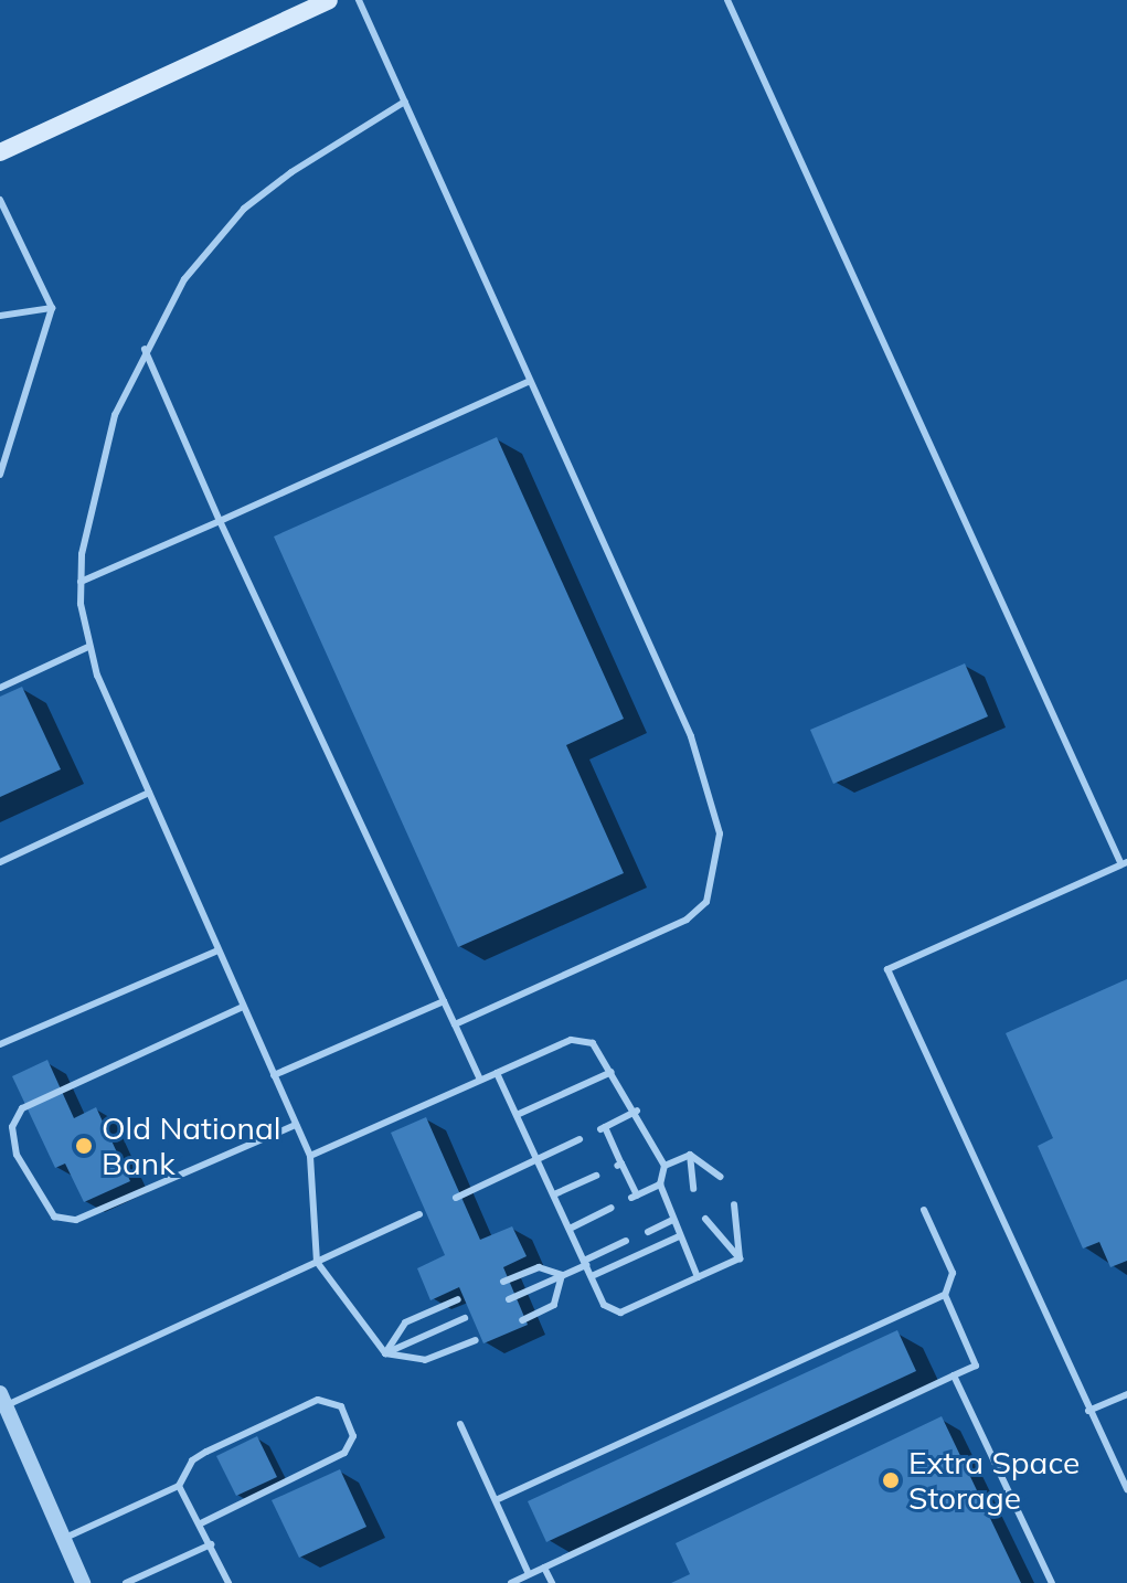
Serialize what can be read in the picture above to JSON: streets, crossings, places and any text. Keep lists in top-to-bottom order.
{
  "places": ["Old National Bank", "Extra Space Storage"]
}
